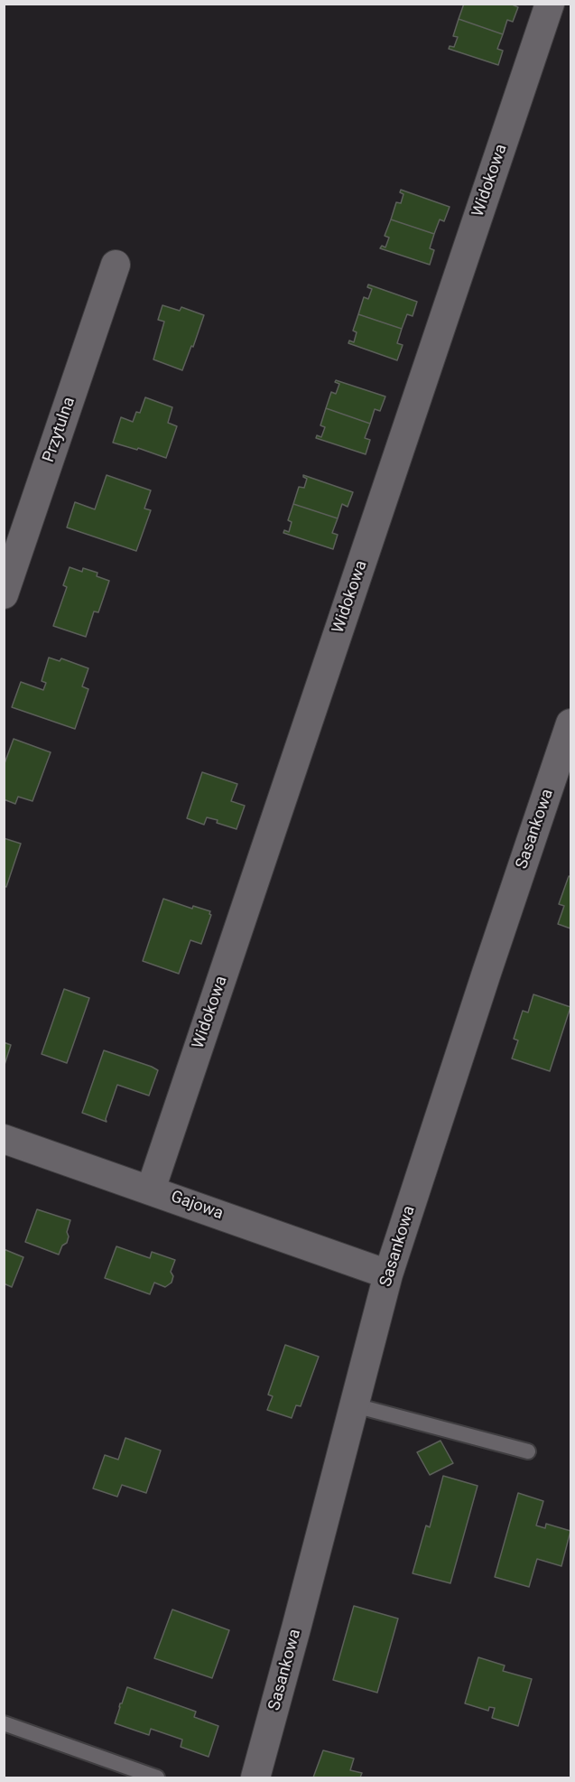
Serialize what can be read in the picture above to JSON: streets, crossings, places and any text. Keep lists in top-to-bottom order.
{
  "streets": {
    "street": [
      "Widokowa",
      "Przytulna",
      "Sasankowa",
      "Gajowa"
    ]
  },
  "crossings": [
    ["Widokowa", "Gajowa"],
    ["Sasankowa", "Gajowa"]
  ]
}
